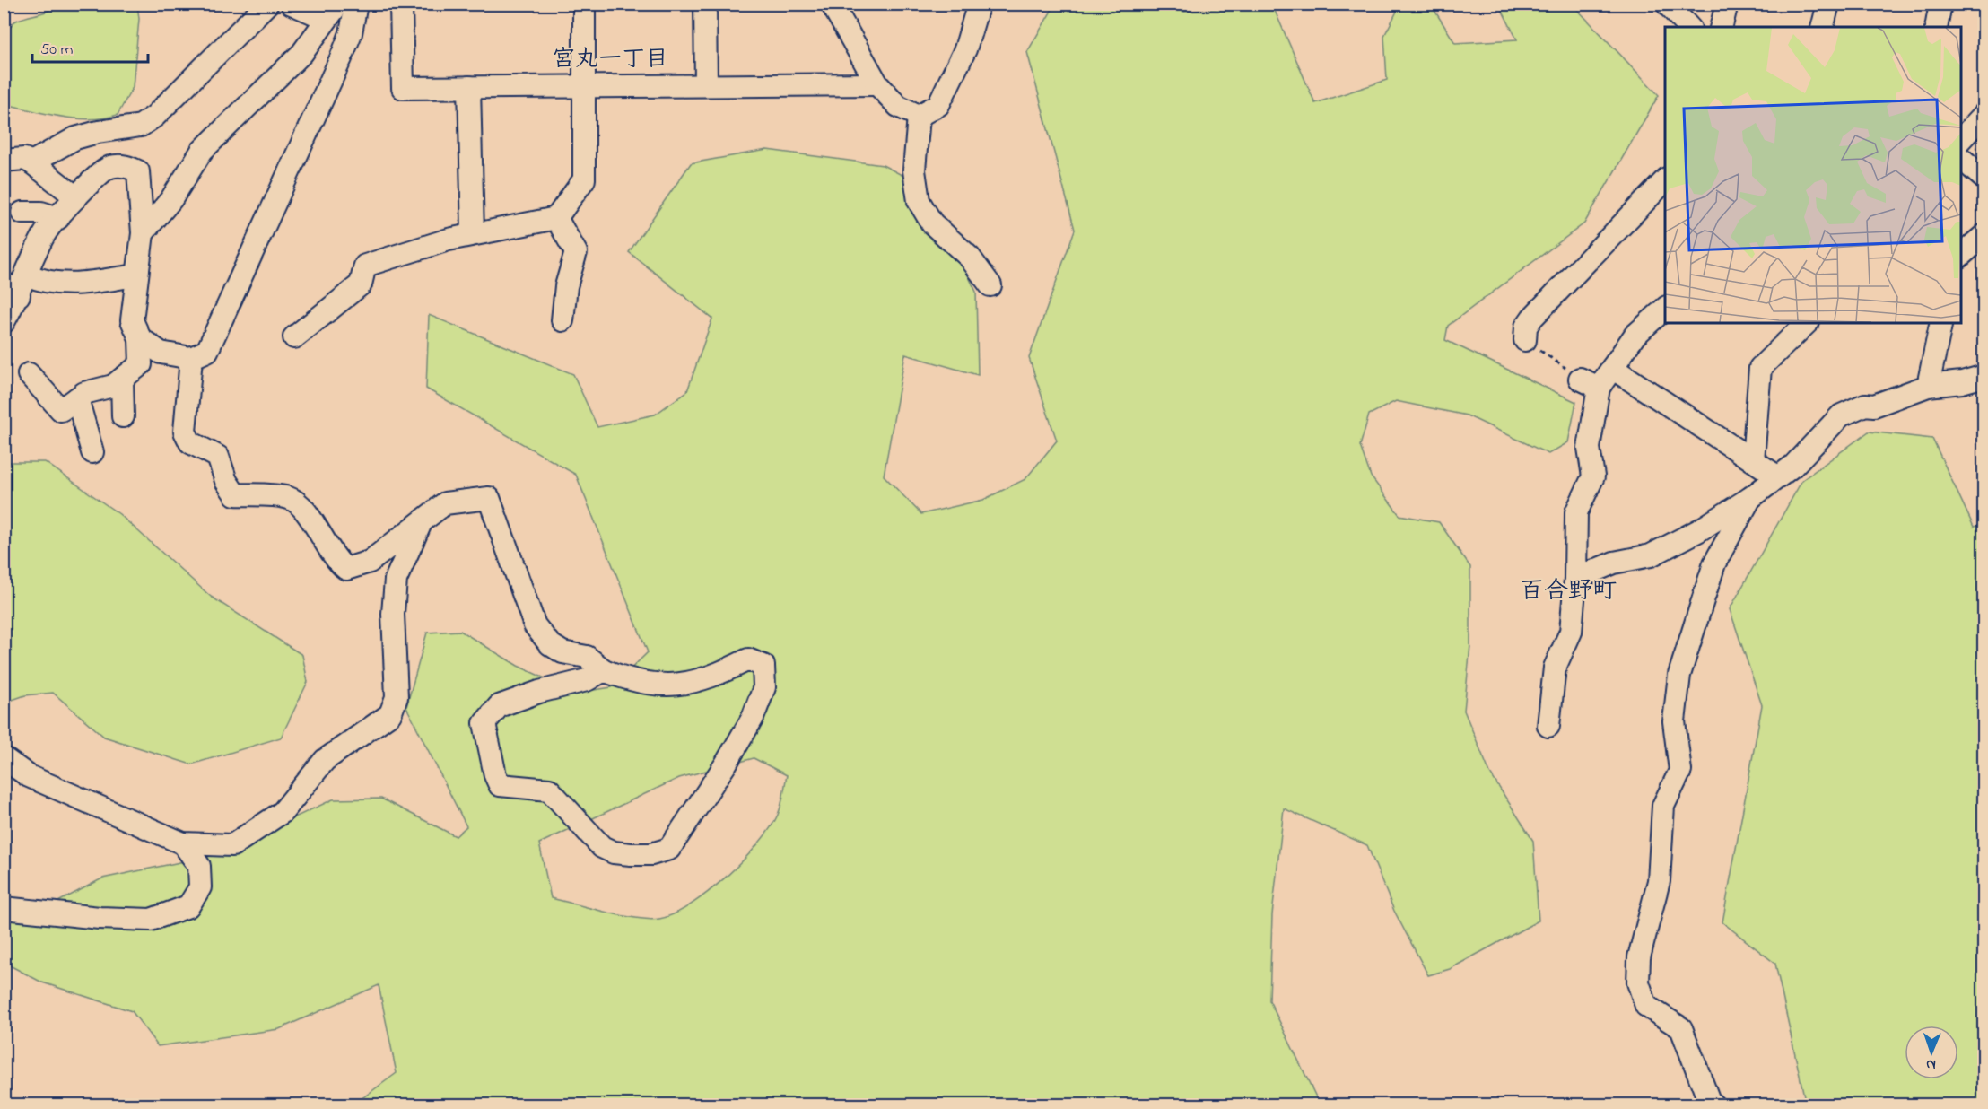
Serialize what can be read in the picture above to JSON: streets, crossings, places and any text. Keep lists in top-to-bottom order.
{
  "districts": ["宮丸一丁目", "百合野町"],
  "scale_bar": "50 m",
  "north": "bottom"
}
